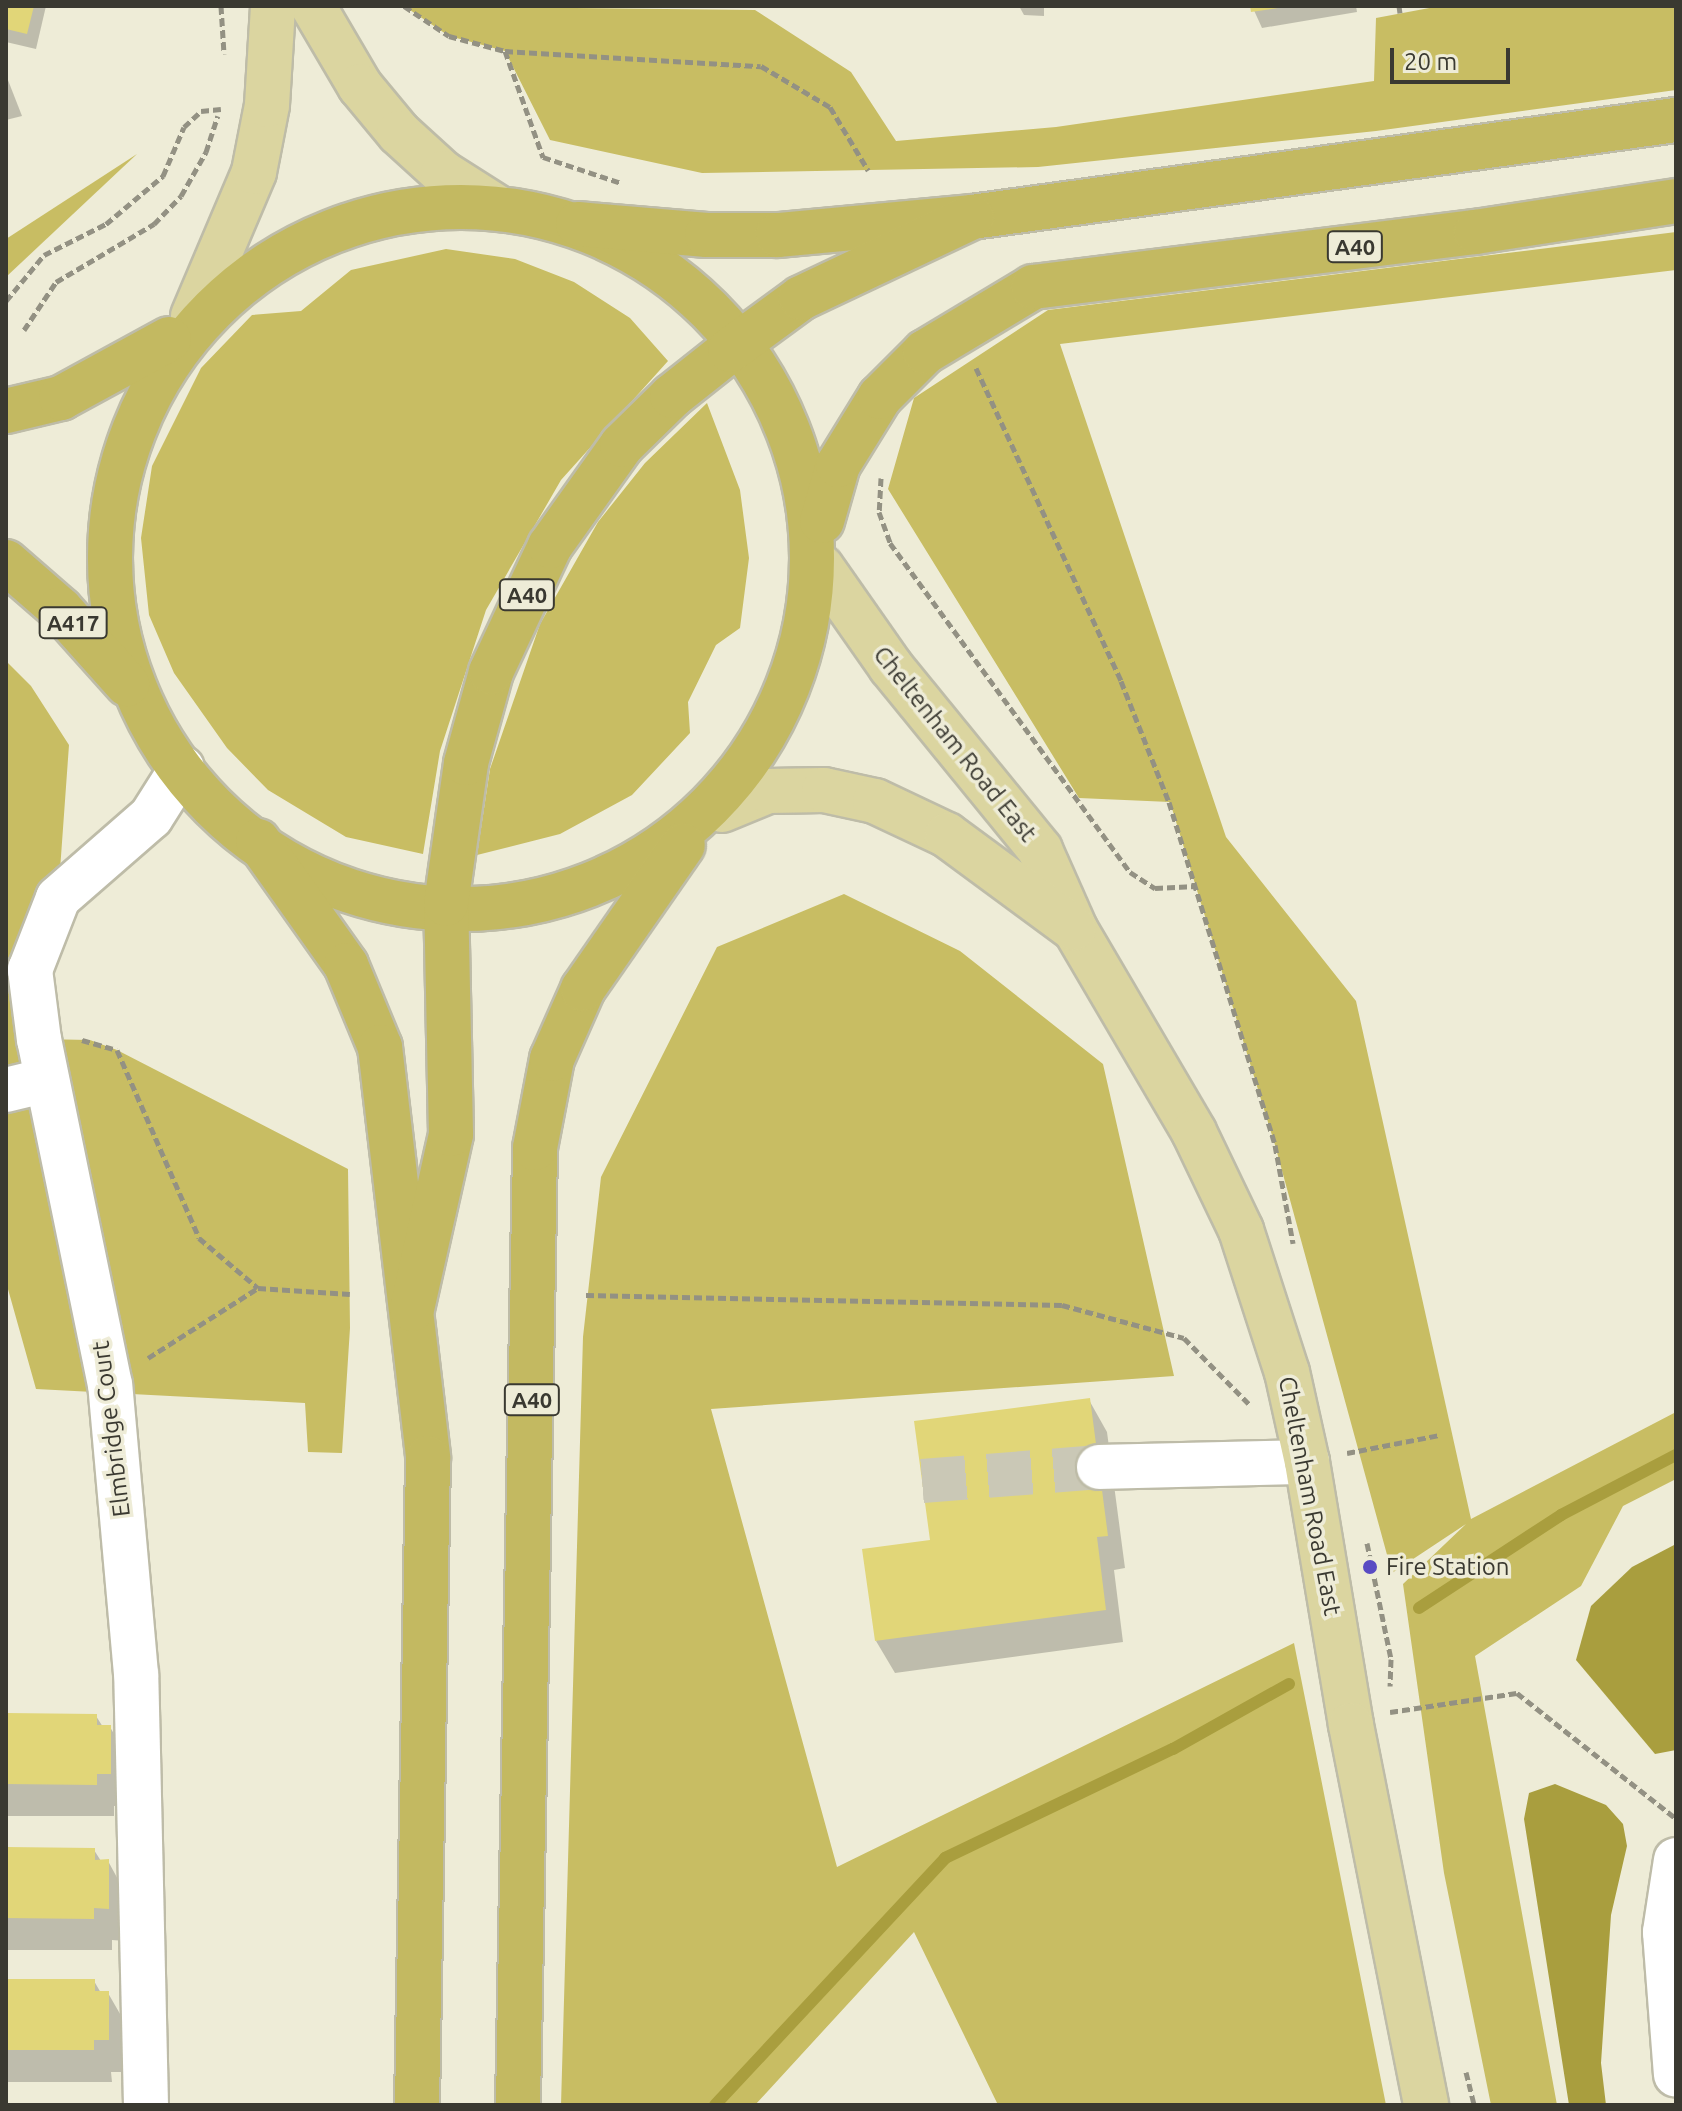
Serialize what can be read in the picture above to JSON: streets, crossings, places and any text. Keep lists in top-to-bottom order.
{
  "streets": {
    "highway": ["A40", "A417"],
    "main road": ["Cheltenham Road East"],
    "street": ["Elmbridge Court"]
  },
  "crossings": [
    ["A40", "A417"],
    ["A40", "Cheltenham Road East"],
    ["A40", "Elmbridge Court"]
  ],
  "places": ["Fire Station"],
  "scale_bar": "20 m"
}
